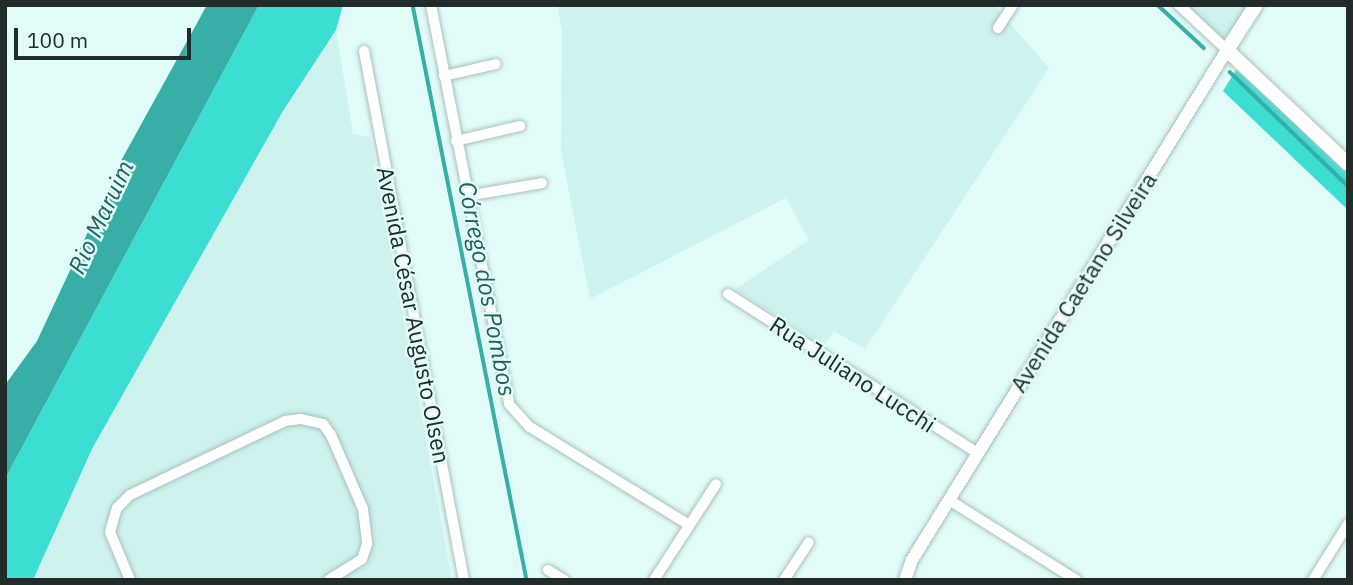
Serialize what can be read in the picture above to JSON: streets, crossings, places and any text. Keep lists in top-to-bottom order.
{
  "streets": {
    "main road": ["Avenida Caetano Silveira"],
    "street": ["Avenida César Augusto Olsen", "Rua Juliano Lucchi"]
  },
  "crossings": [
    ["Avenida Caetano Silveira", "Rua Juliano Lucchi"]
  ],
  "water": ["Rio Maruim", "Córrego dos Pombos"],
  "scale_bar": "100 m"
}
